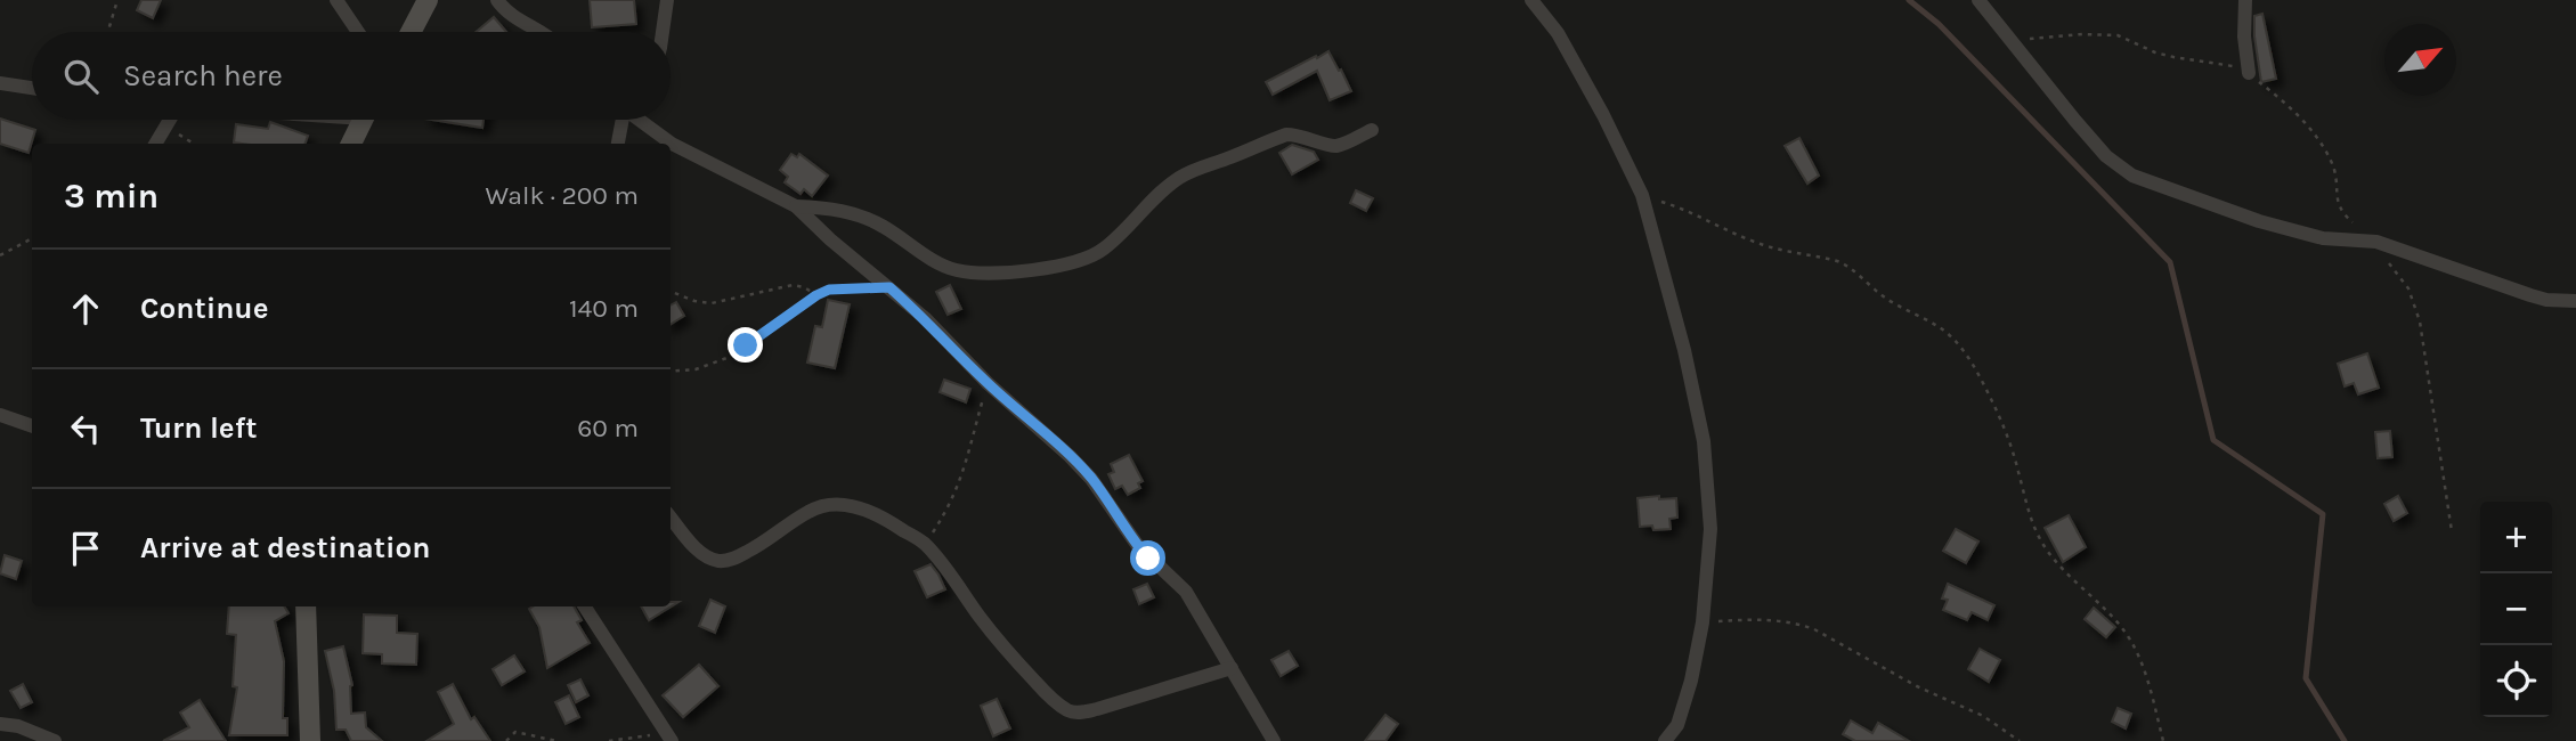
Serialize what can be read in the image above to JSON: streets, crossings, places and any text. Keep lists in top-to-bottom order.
{
  "north": "top right",
  "page": {
    "search": "Search here",
    "heading": ["3 min", "Walk · 200 m"],
    "list": [
      ["Continue", "140 m"],
      ["Turn left", "60 m"],
      "Arrive at destination"
    ],
    "map_buttons": ["+", "−"]
  }
}
